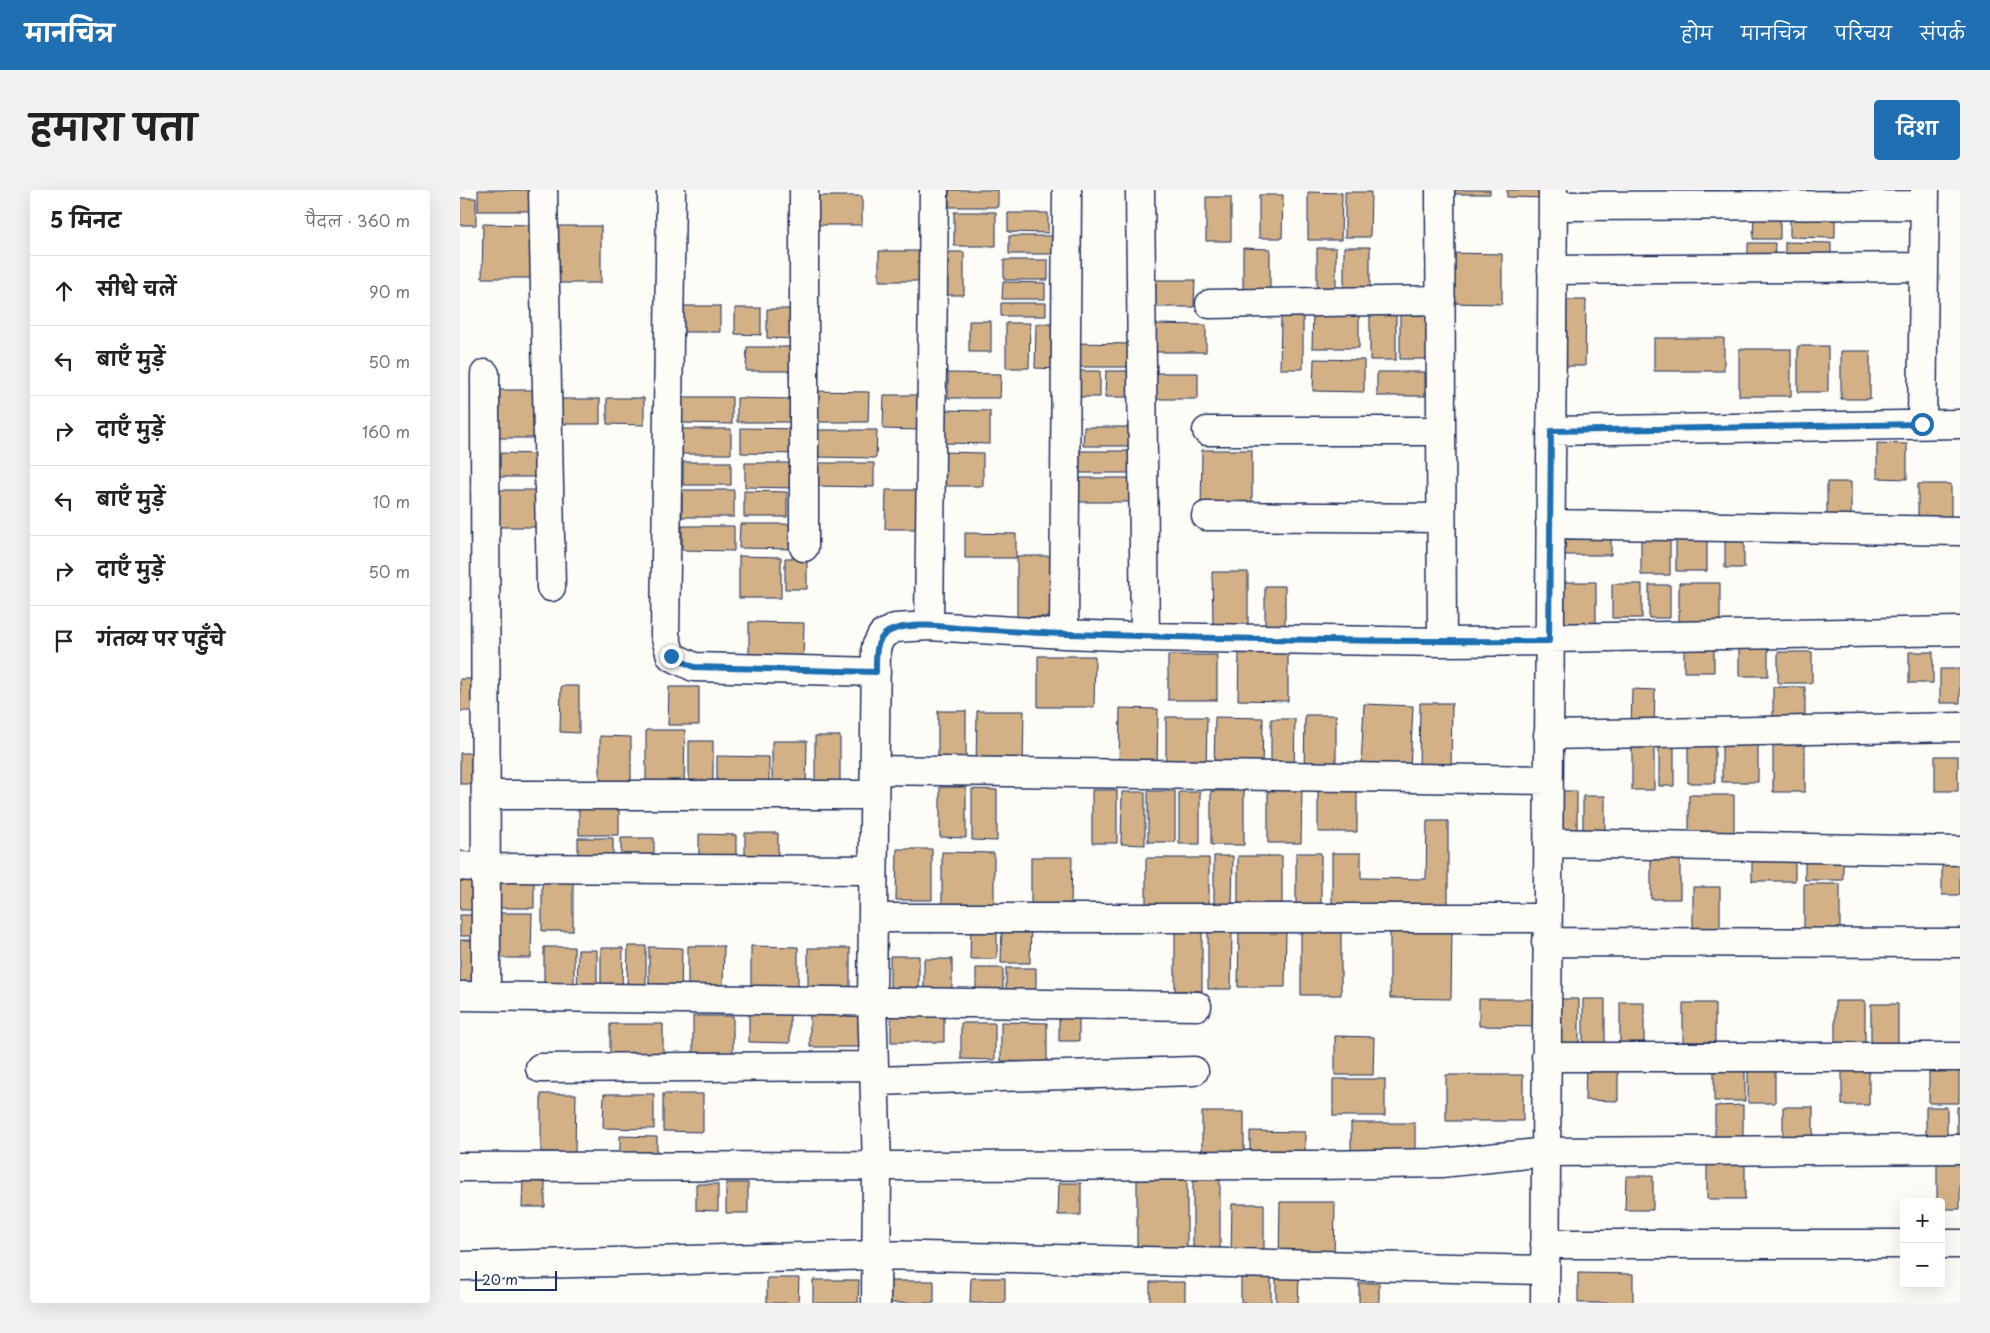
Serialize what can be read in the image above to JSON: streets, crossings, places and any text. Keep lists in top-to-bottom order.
{
  "scale_bar": "20 m",
  "page": {
    "header": "मानचित्र",
    "nav": [
      "होम",
      "मानचित्र",
      "परिचय",
      "संपर्क"
    ],
    "title": "हमारा पता",
    "buttons": "दिशा",
    "heading": ["5 मिनट", "पैदल · 360 m"],
    "list": [
      ["सीधे चलें", "90 m"],
      ["बाएँ मुड़ें", "50 m"],
      ["दाएँ मुड़ें", "160 m"],
      ["बाएँ मुड़ें", "10 m"],
      ["दाएँ मुड़ें", "50 m"],
      "गंतव्य पर पहुँचे"
    ],
    "map_buttons": ["+", "−"],
    "scale": "20 m"
  }
}
